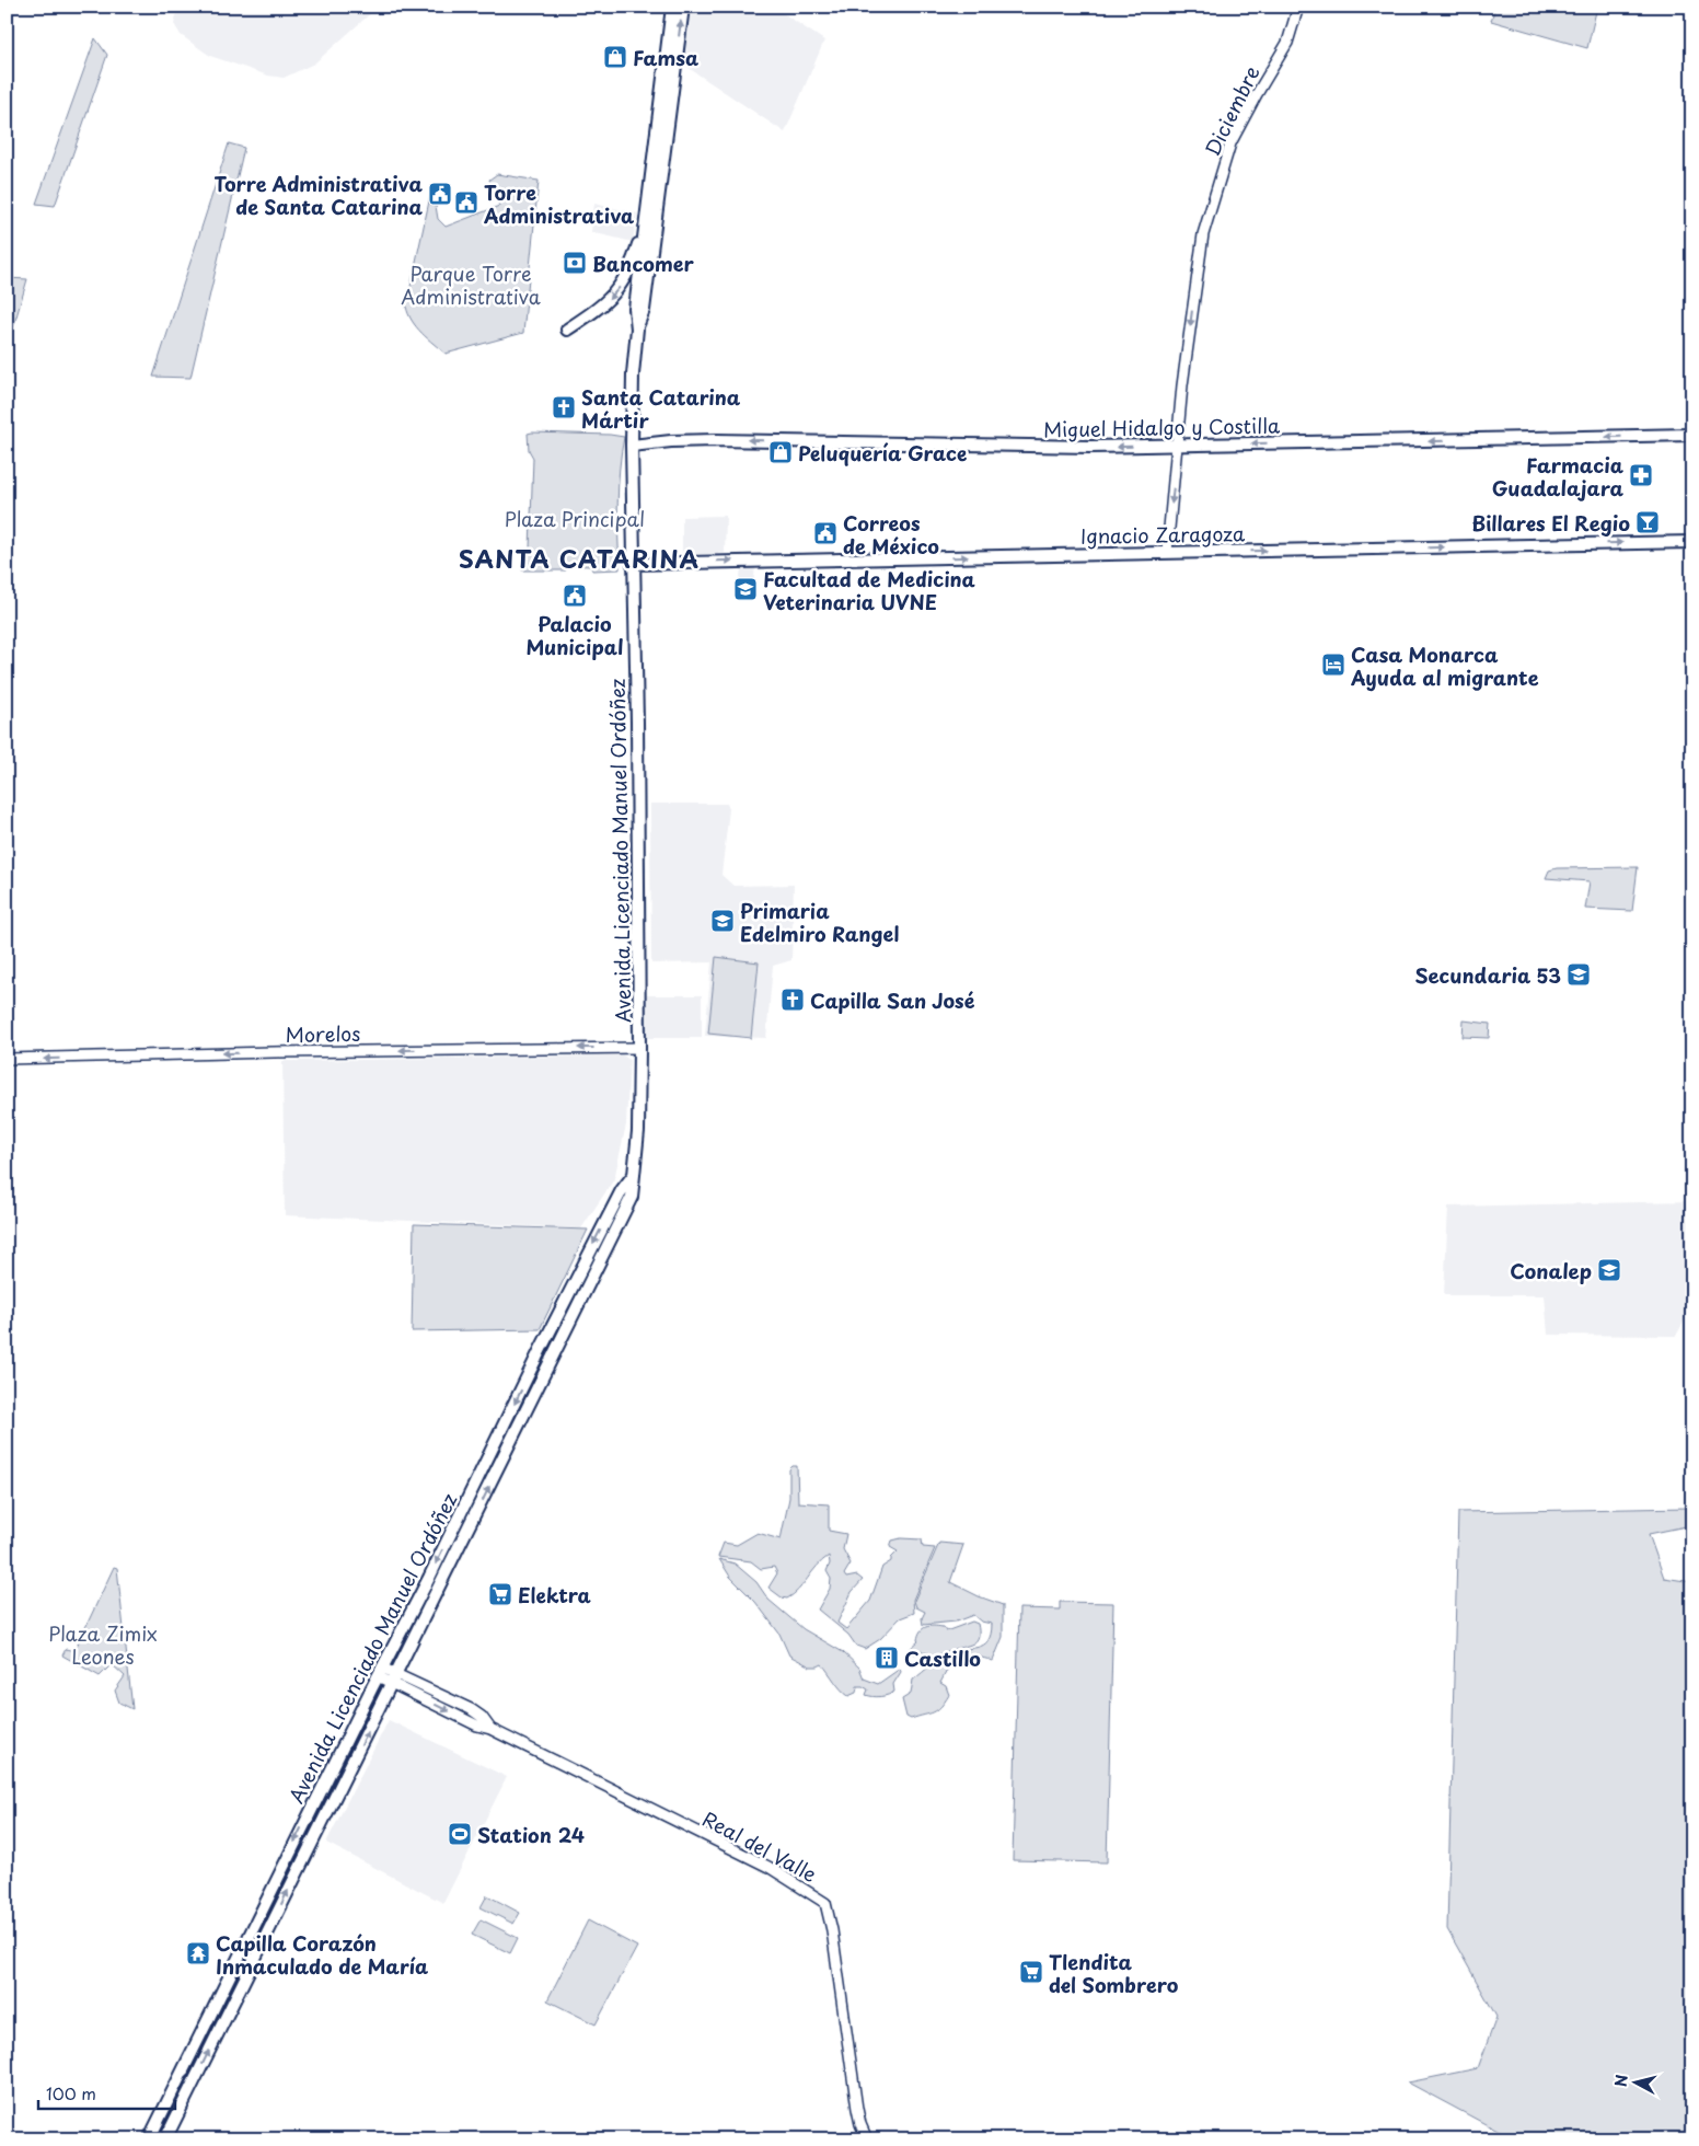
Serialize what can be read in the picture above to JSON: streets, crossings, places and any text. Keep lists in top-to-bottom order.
{
  "streets": {
    "main road": ["Miguel Hidalgo y Costilla", "Ignacio Zaragoza", "Avenida Licenciado Manuel Ordóñez"],
    "street": ["Diciembre", "Morelos", "Real del Valle"]
  },
  "crossings": [
    ["Diciembre", "Miguel Hidalgo y Costilla"],
    ["Diciembre", "Ignacio Zaragoza"],
    ["Miguel Hidalgo y Costilla", "Avenida Licenciado Manuel Ordóñez"],
    ["Ignacio Zaragoza", "Avenida Licenciado Manuel Ordóñez"],
    ["Avenida Licenciado Manuel Ordóñez", "Morelos"],
    ["Avenida Licenciado Manuel Ordóñez", "Real del Valle"]
  ],
  "one_way": [
    "Diciembre",
    "Miguel Hidalgo y Costilla",
    "Ignacio Zaragoza",
    "Morelos"
  ],
  "districts": ["SANTA CATARINA"],
  "parks": ["Parque Torre Administrativa", "Plaza Principal", "Plaza Zimix Leones"],
  "places": {
    "shop": ["Famsa", "Peluquería Grace"],
    "public building": [
      "Torre Administrativa de Santa Catarina",
      "Torre Administrativa",
      "Correos de México",
      "Palacio Municipal"
    ],
    "bank": ["Bancomer"],
    "church": ["Santa Catarina Mártir", "Capilla San José"],
    "pharmacy": ["Farmacia Guadalajara"],
    "bar": ["Billares El Regio"],
    "school or university": [
      "Facultad de Medicina Veterinaria UVNE",
      "Primaria Edelmiro Rangel",
      "Secundaria 53",
      "Conalep"
    ],
    "hotel": ["Casa Monarca Ayuda al migrante"],
    "supermarket": ["Elektra", "TIendita del Sombrero"],
    "building": ["Castillo"],
    "sports": ["Station 24"],
    "temple": ["Capilla Corazón Inmaculado de María"]
  },
  "scale_bar": "100 m",
  "north": "left"
}
